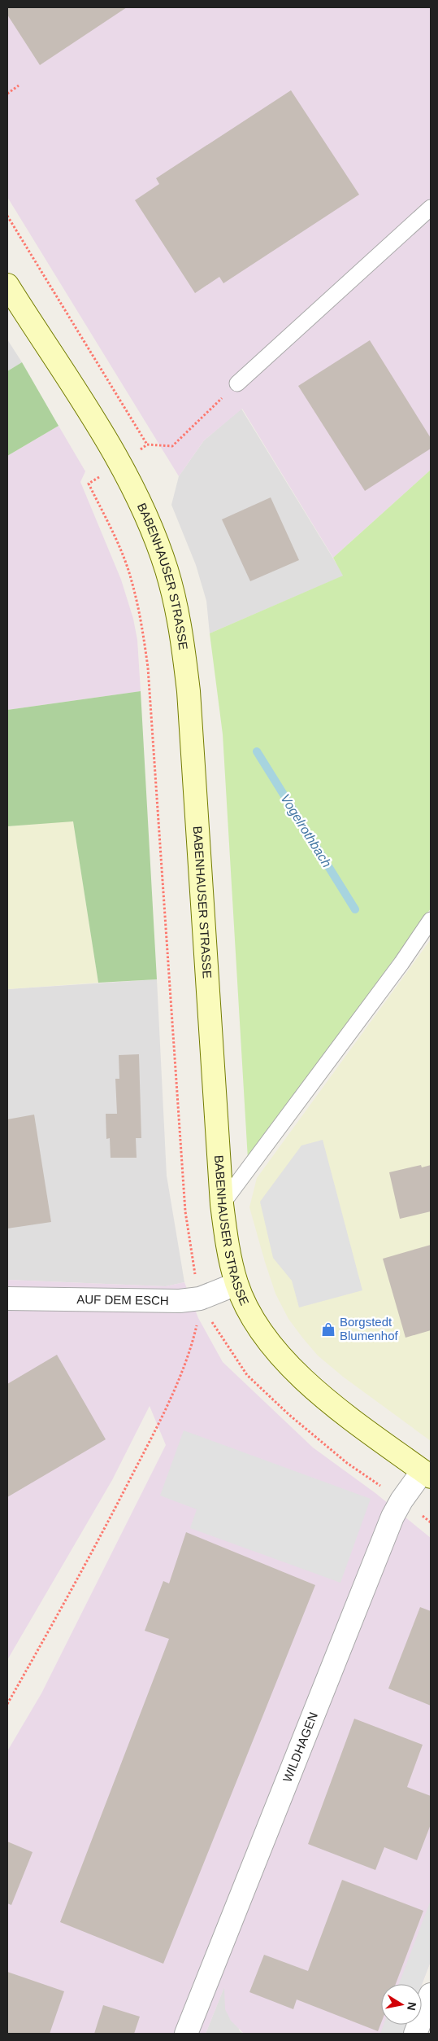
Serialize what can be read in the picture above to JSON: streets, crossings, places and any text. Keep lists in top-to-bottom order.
{
  "streets": {
    "main road": ["BABENHAUSER STRASSE"],
    "street": ["AUF DEM ESCH", "WILDHAGEN"]
  },
  "crossings": [
    ["BABENHAUSER STRASSE", "AUF DEM ESCH"],
    ["BABENHAUSER STRASSE", "WILDHAGEN"]
  ],
  "water": ["Vogelrothbach"],
  "places": {
    "shop": ["Borgstedt Blumenhof"]
  },
  "north": "right"
}
